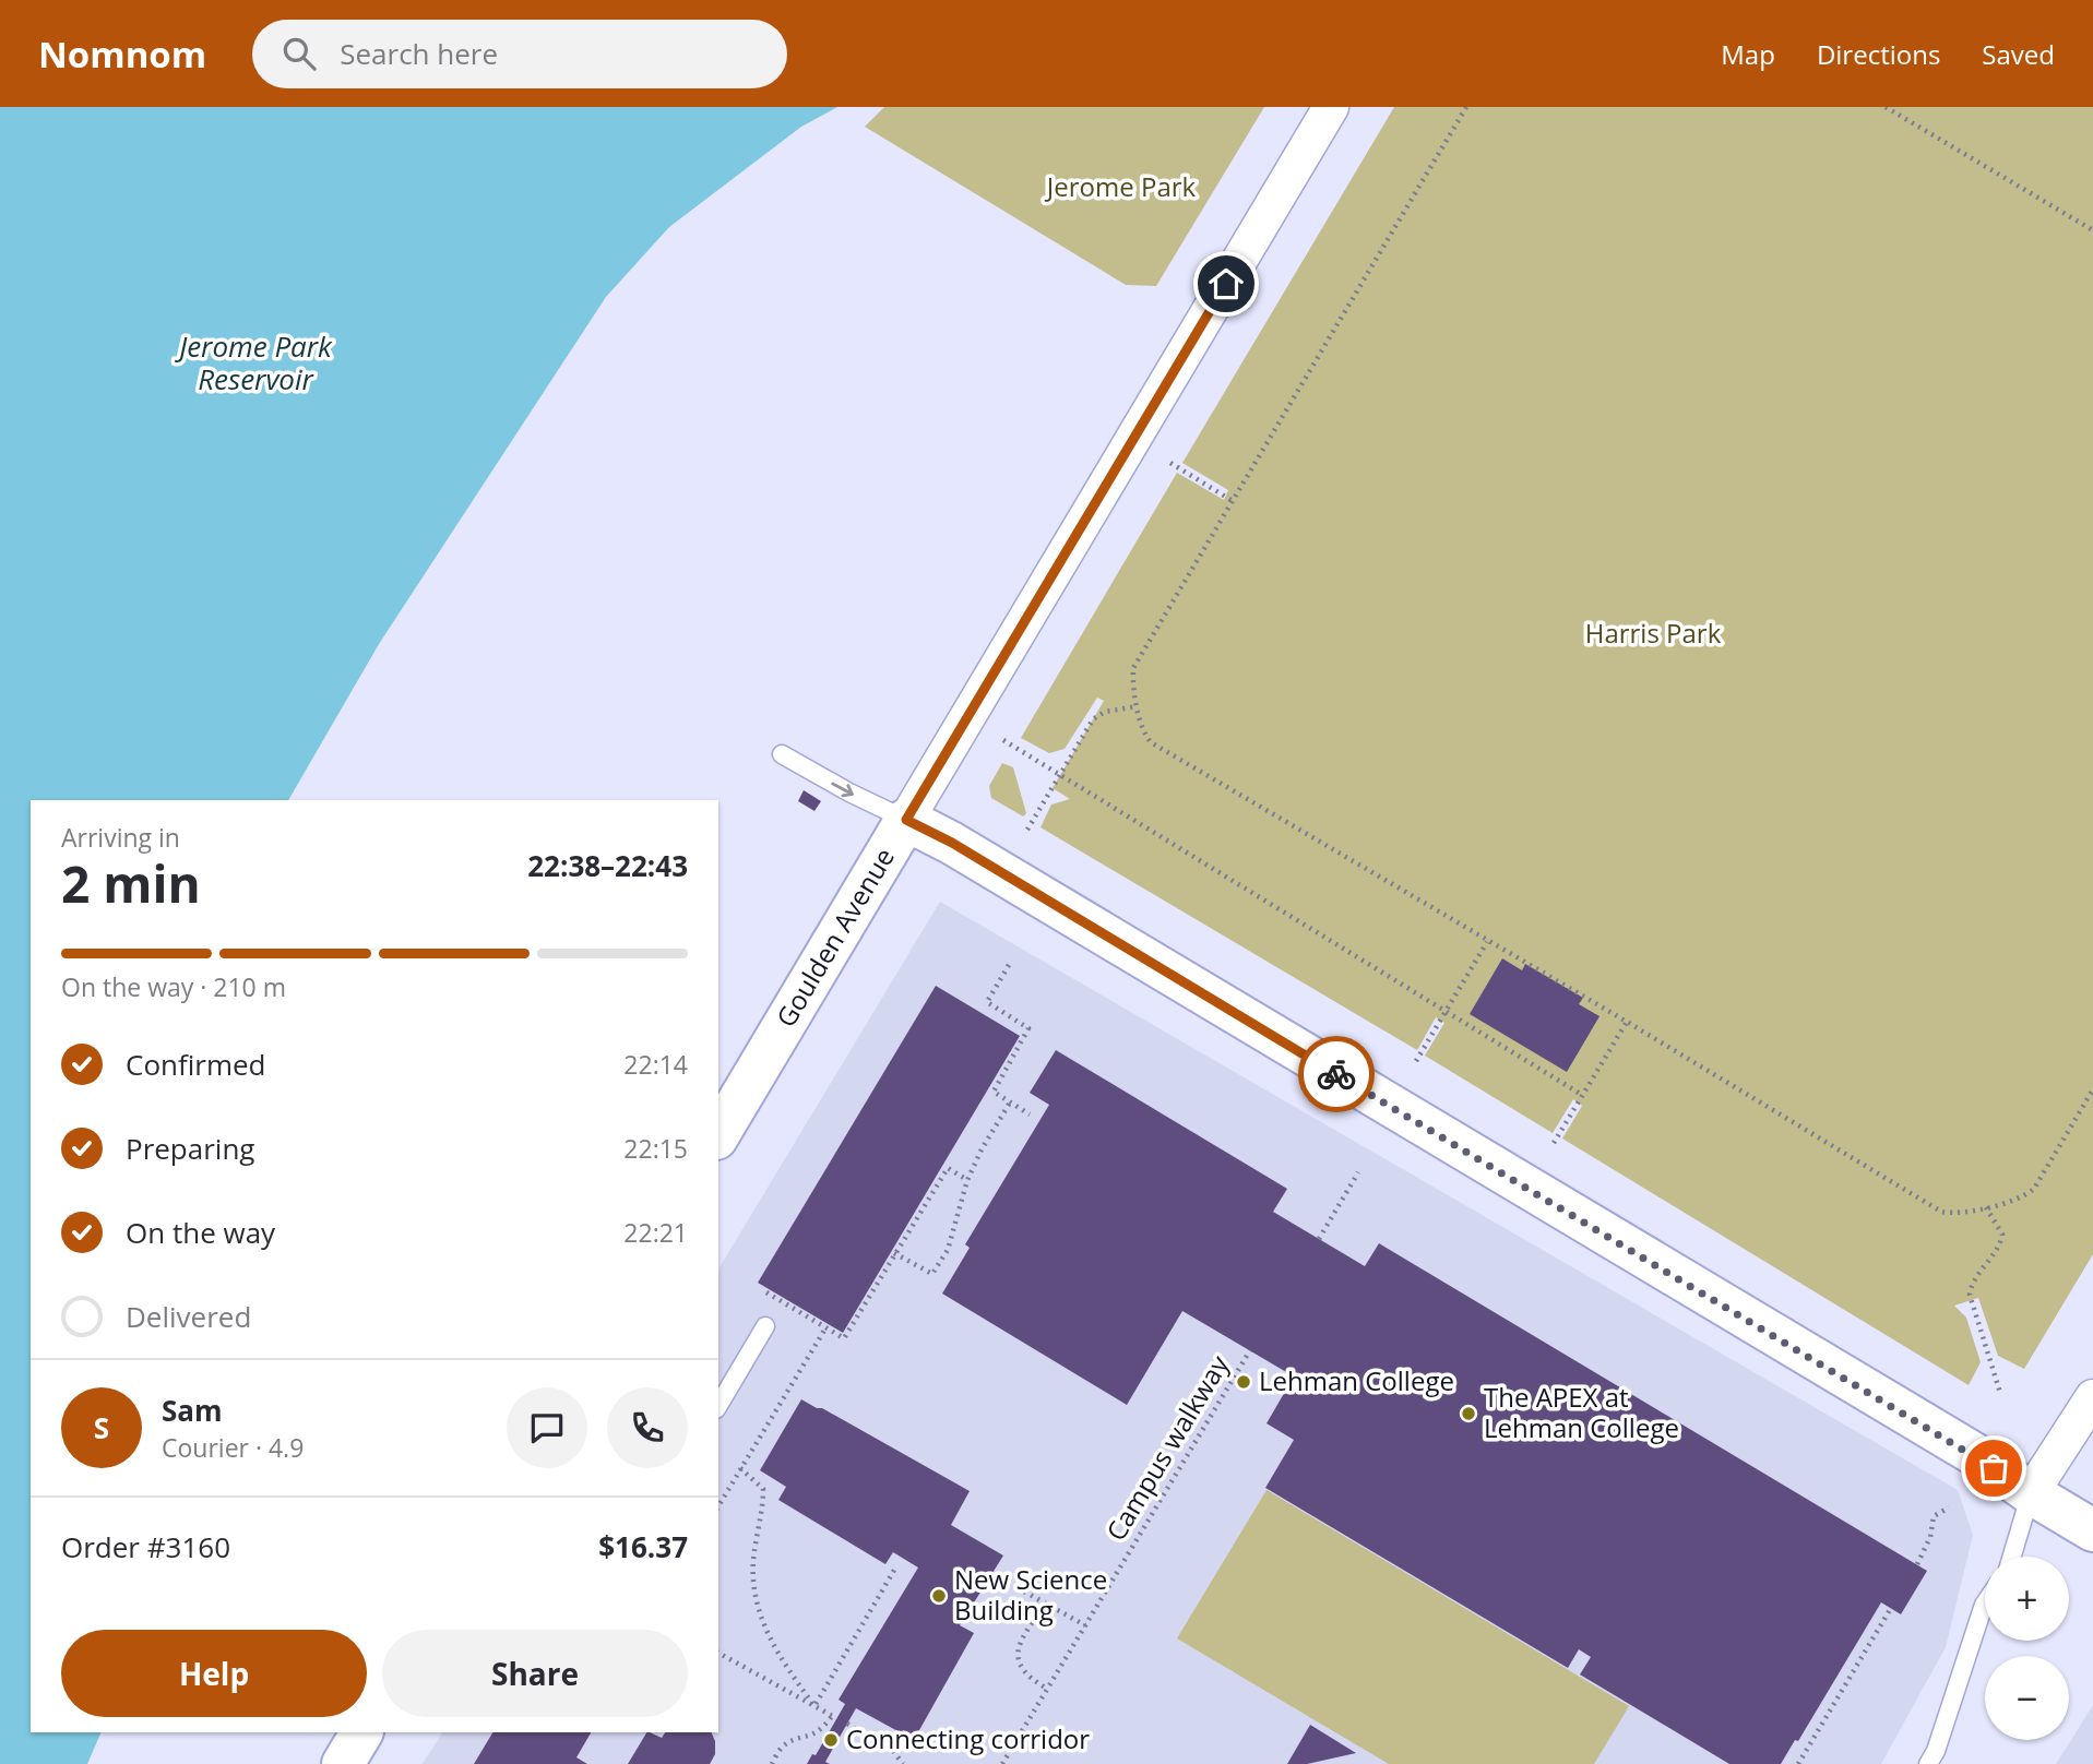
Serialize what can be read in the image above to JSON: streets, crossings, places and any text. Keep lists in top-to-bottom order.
{
  "streets": {
    "street": ["Goulden Avenue"],
    "path": ["Campus walkway"]
  },
  "water": ["Jerome Park Reservoir"],
  "parks": ["Jerome Park", "Harris Park"],
  "places": [
    "Lehman College",
    "The APEX at Lehman College",
    "New Science Building",
    "Connecting corridor"
  ],
  "page": {
    "header": "Nomnom",
    "search": "Search here",
    "nav": ["Map", "Directions", "Saved"],
    "heading": ["2 min", "Arriving in", "22:38–22:43"],
    "panel": [
      "Sam",
      "Courier · 4.9",
      "Order #3160",
      "$16.37"
    ],
    "bar": "On the way · 210 m",
    "list": [
      ["Confirmed", "22:14"],
      ["Preparing", "22:15"],
      ["On the way", "22:21"],
      "Delivered"
    ],
    "round": "S",
    "map_buttons": ["+", "−"],
    "buttons": ["Help", "Share"]
  }
}
